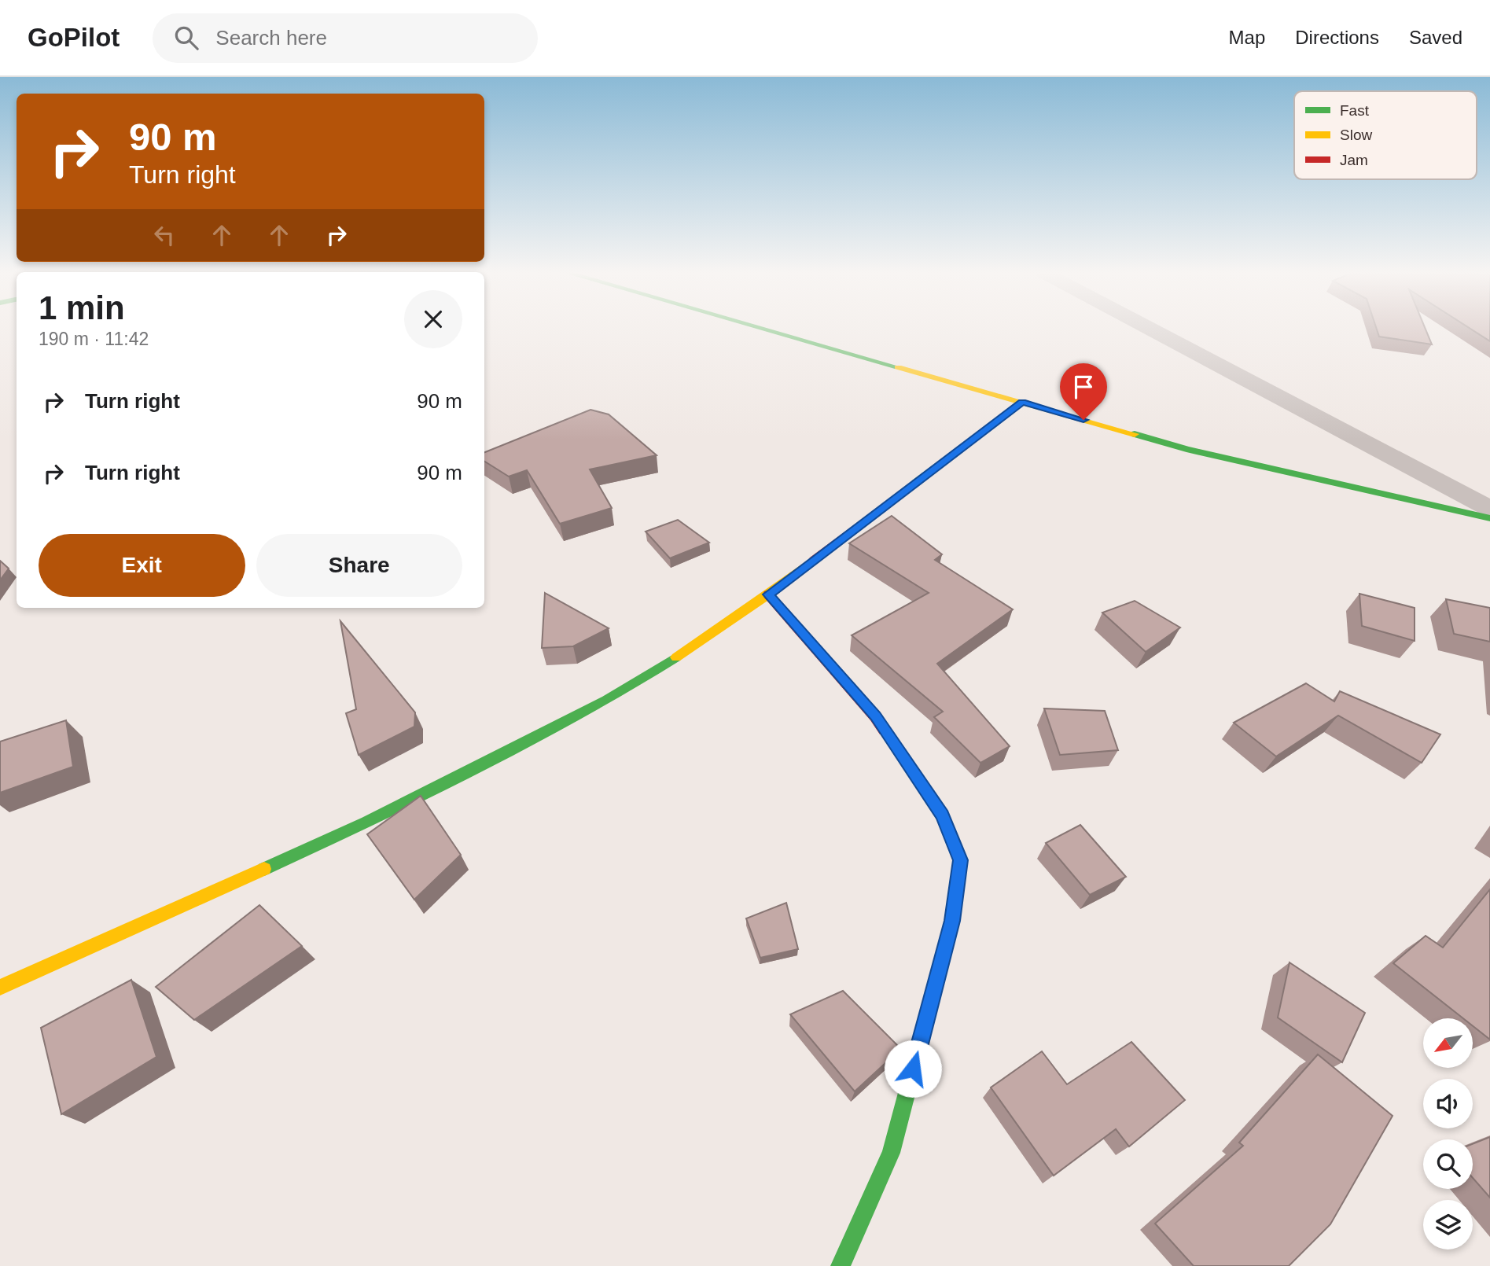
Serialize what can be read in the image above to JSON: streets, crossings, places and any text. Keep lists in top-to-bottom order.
{
  "legend": ["Fast", "Slow", "Jam"],
  "north": "bottom left",
  "page": {
    "header": "GoPilot",
    "search": "Search here",
    "nav": ["Map", "Directions", "Saved"],
    "turn": ["90 m", "Turn right"],
    "heading": ["1 min", "190 m · 11:42"],
    "list": [
      {
        "name": "Turn right",
        "value": "90 m"
      },
      {
        "name": "Turn right",
        "value": "90 m"
      }
    ],
    "buttons": ["Exit", "Share"]
  }
}
